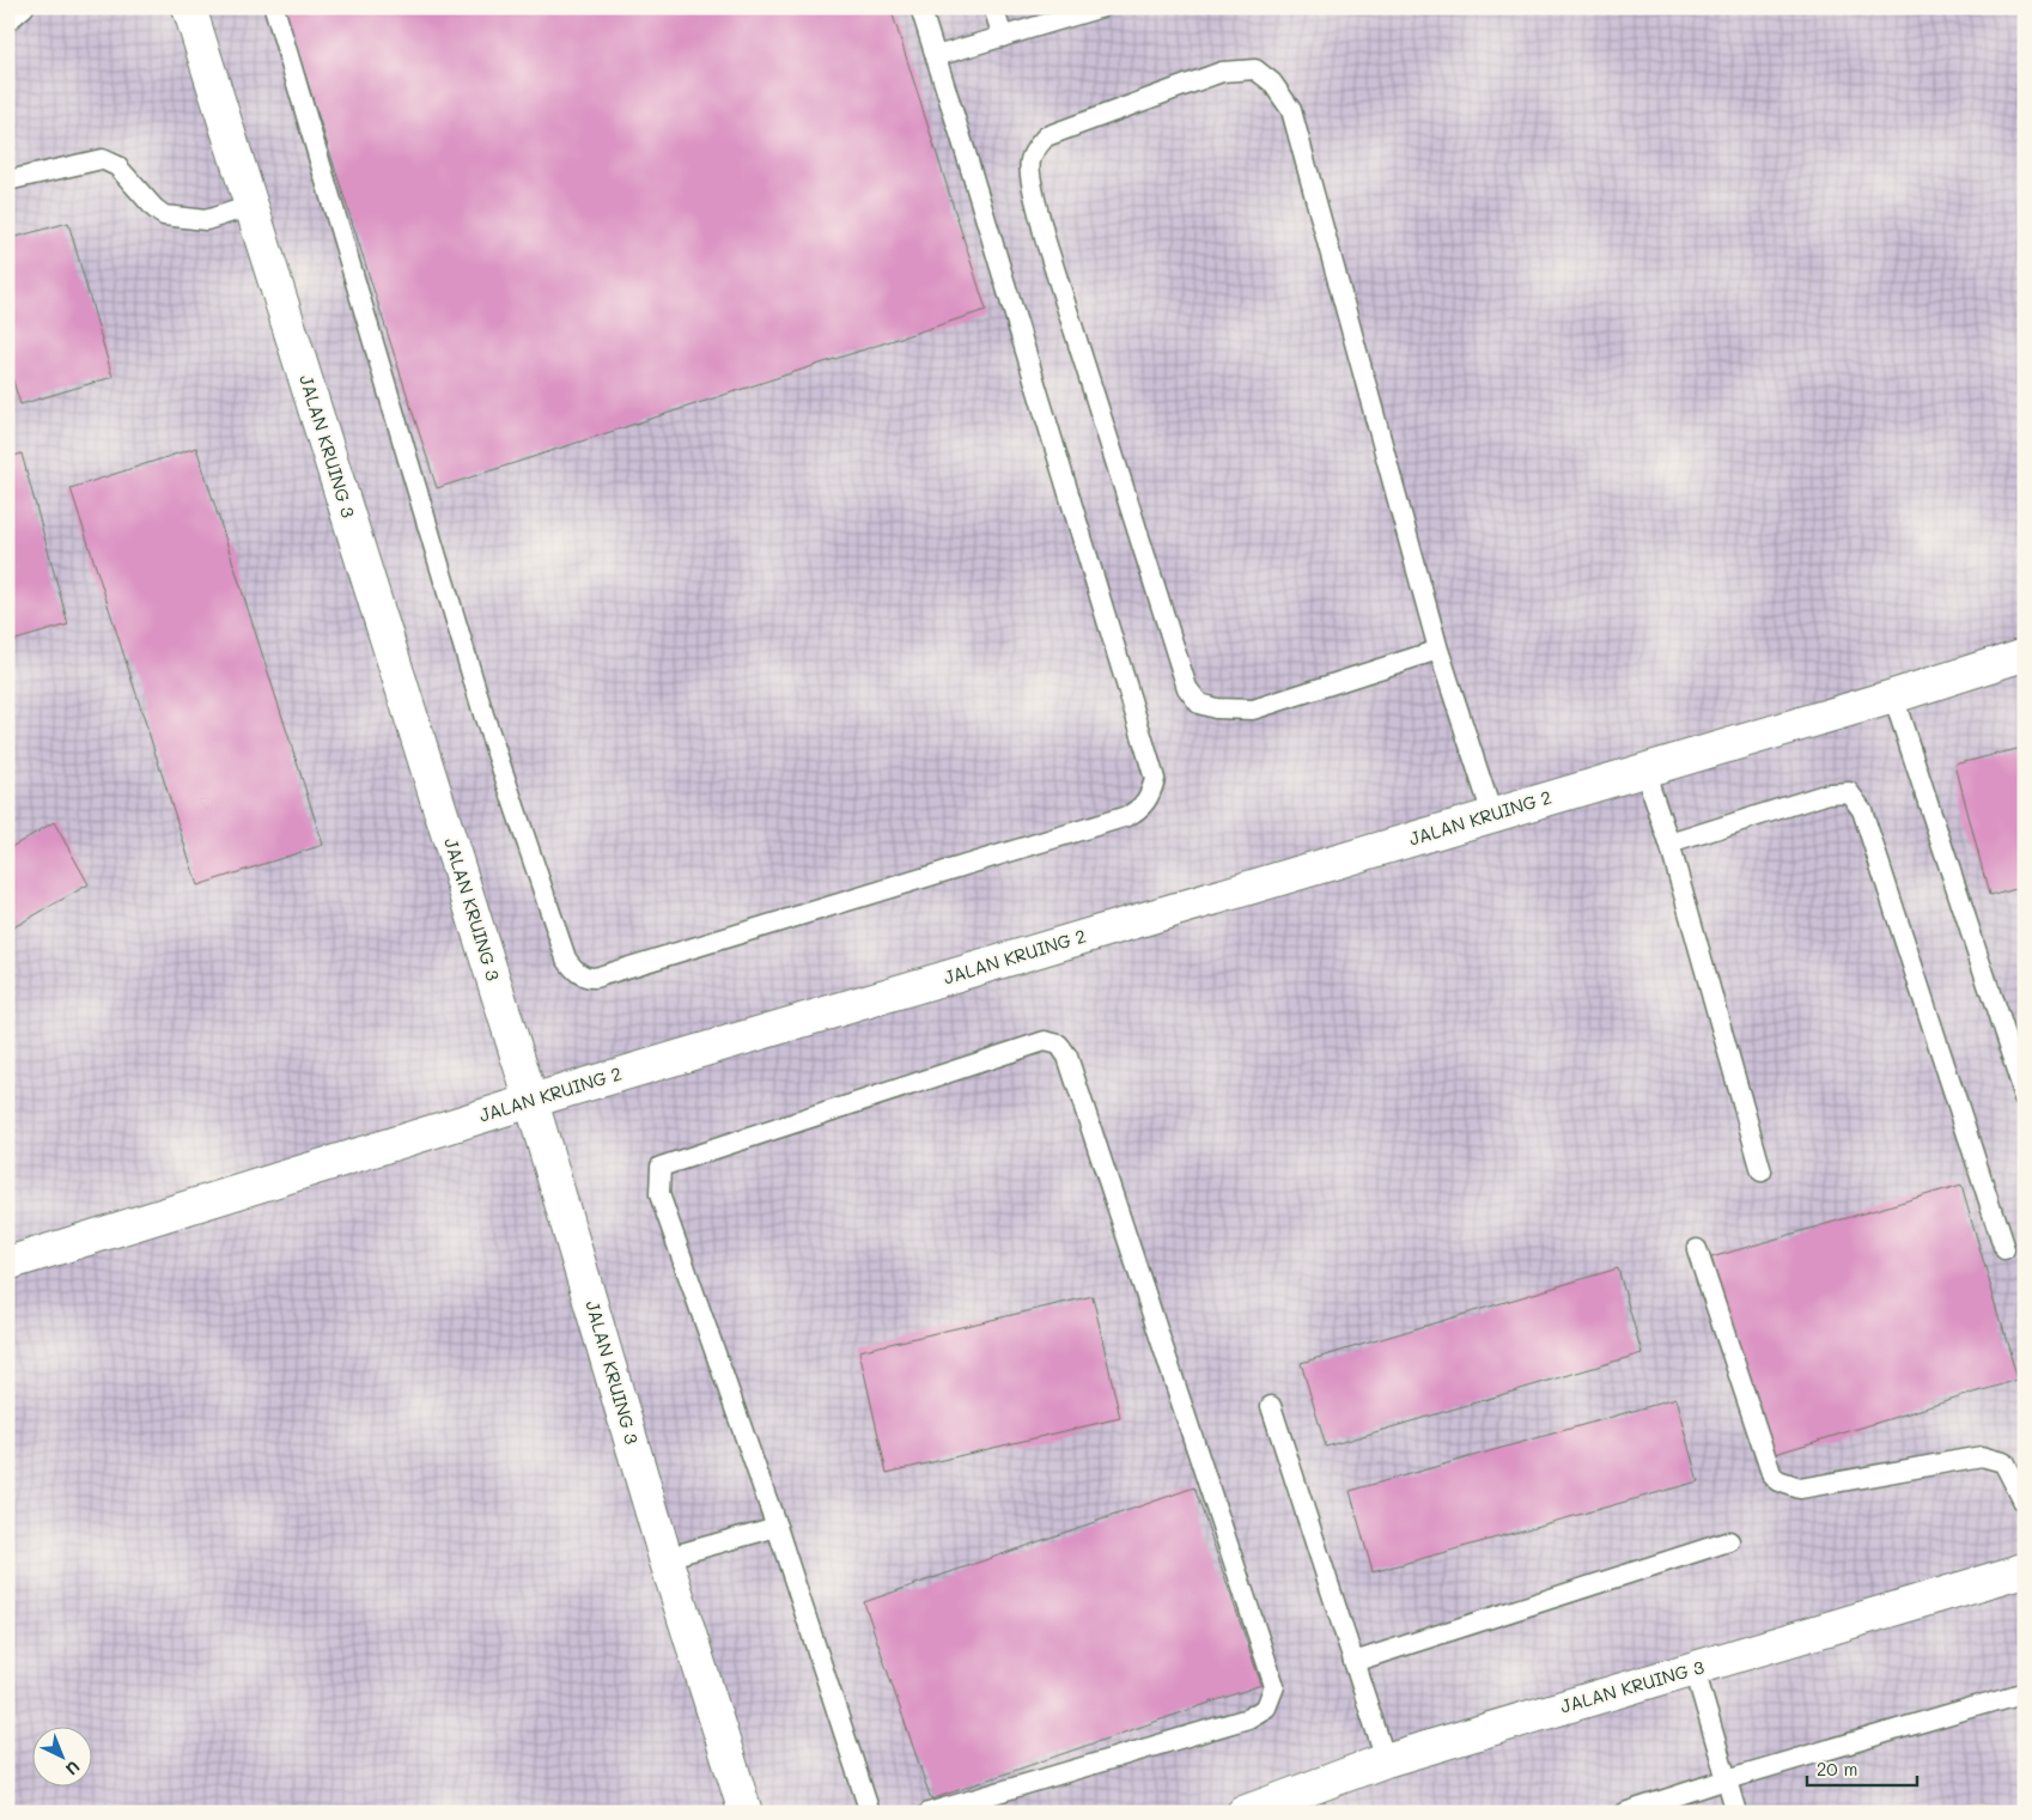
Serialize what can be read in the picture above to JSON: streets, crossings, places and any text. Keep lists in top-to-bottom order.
{
  "streets": {
    "street": ["JALAN KRUING 3", "JALAN KRUING 2"]
  },
  "crossings": [
    ["JALAN KRUING 3", "JALAN KRUING 2"]
  ],
  "scale_bar": "20 m",
  "north": "bottom right"
}
